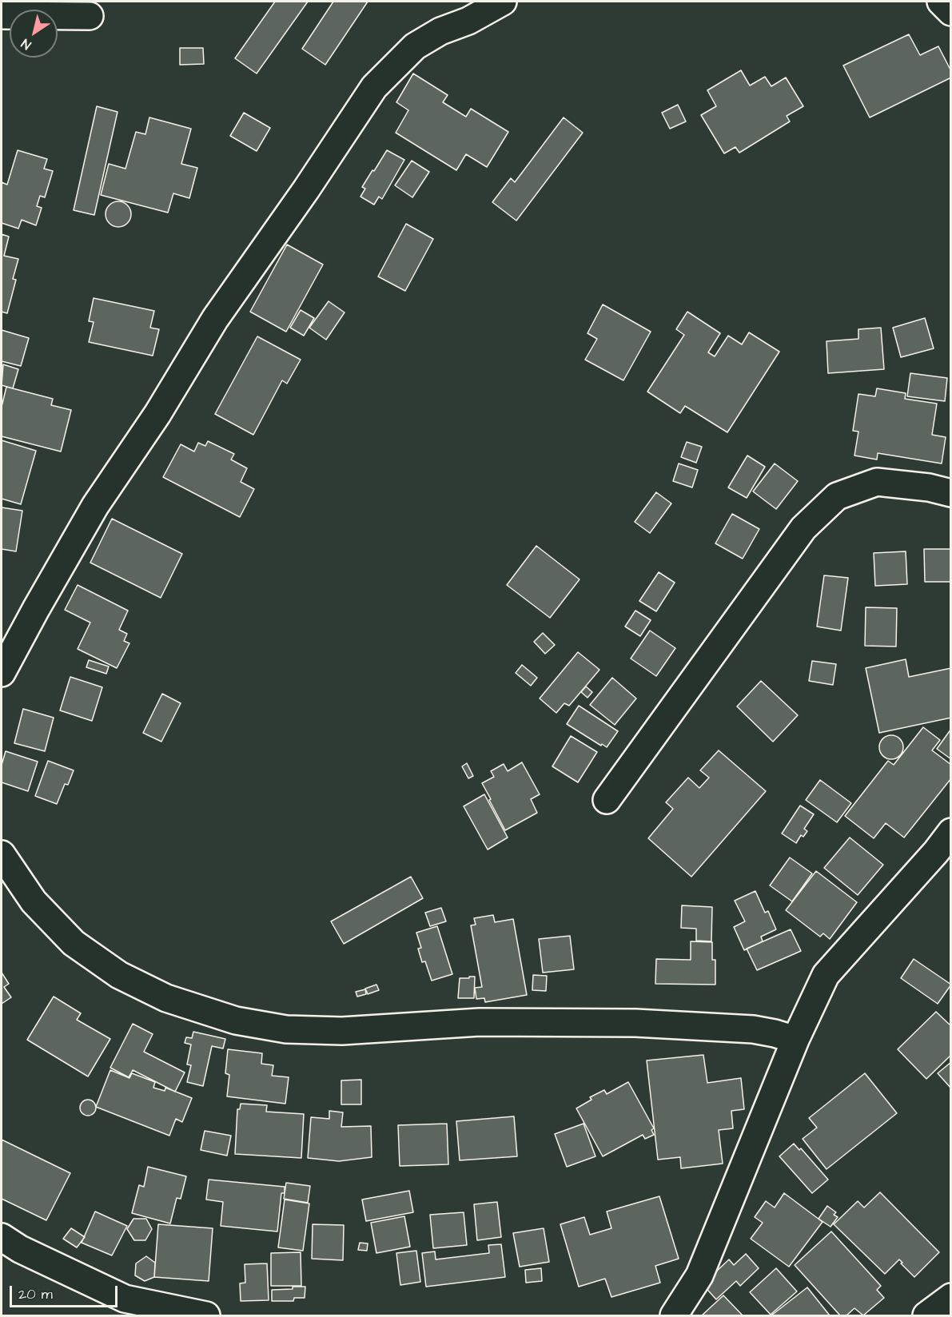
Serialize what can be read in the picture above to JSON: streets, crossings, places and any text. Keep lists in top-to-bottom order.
{
  "scale_bar": "20 m",
  "north": "bottom left"
}
